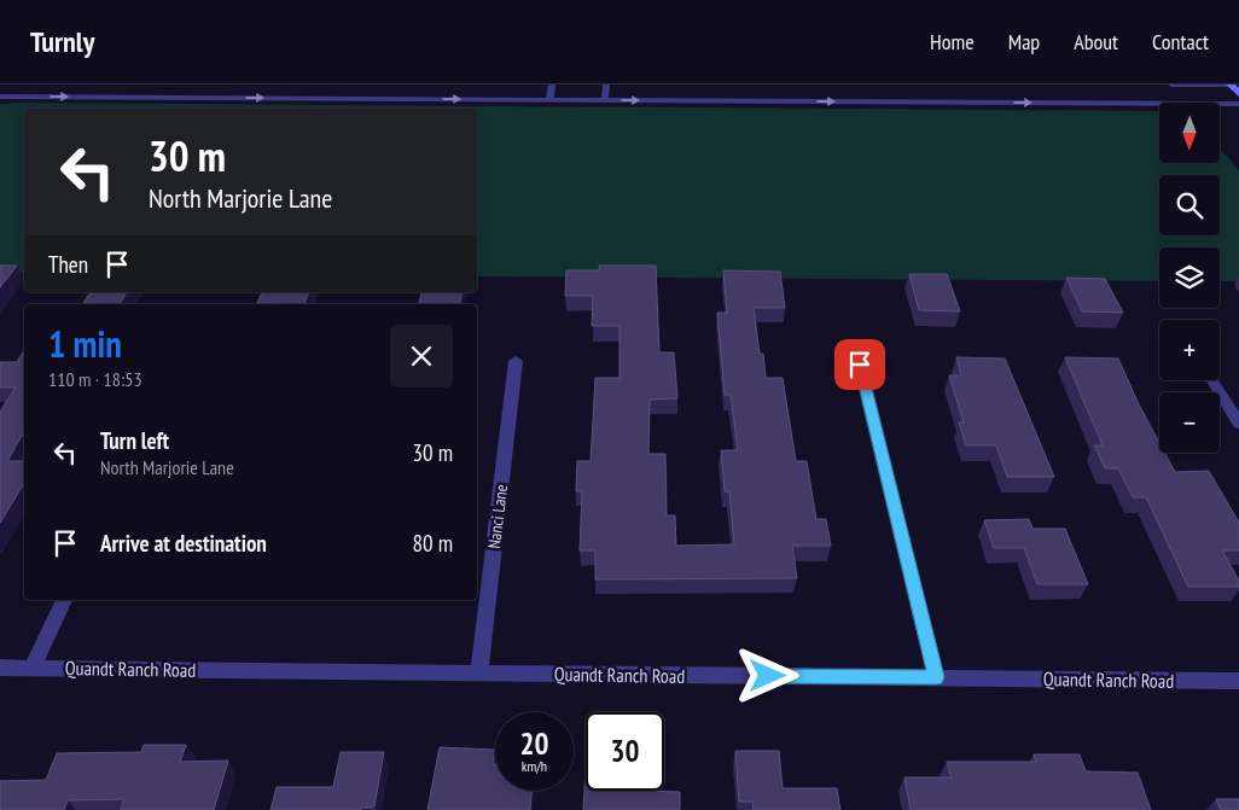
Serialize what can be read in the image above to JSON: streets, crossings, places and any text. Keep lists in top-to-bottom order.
{
  "streets": {
    "street": ["Nanci Lane", "Quandt Ranch Road"]
  },
  "crossings": [
    ["Nanci Lane", "Quandt Ranch Road"]
  ],
  "north": "bottom",
  "page": {
    "header": "Turnly",
    "nav": [
      "Home",
      "Map",
      "About",
      "Contact"
    ],
    "map_buttons": ["+", "−"],
    "turn": ["30 m", "North Marjorie Lane"],
    "then": "Then",
    "heading": ["1 min", "110 m · 18:53"],
    "list": [
      {
        "name": "Turn left",
        "note": "North Marjorie Lane",
        "value": "30 m"
      },
      {
        "name": "Arrive at destination",
        "value": "80 m"
      }
    ],
    "speed": "20 km/h",
    "limit": "30"
  }
}
